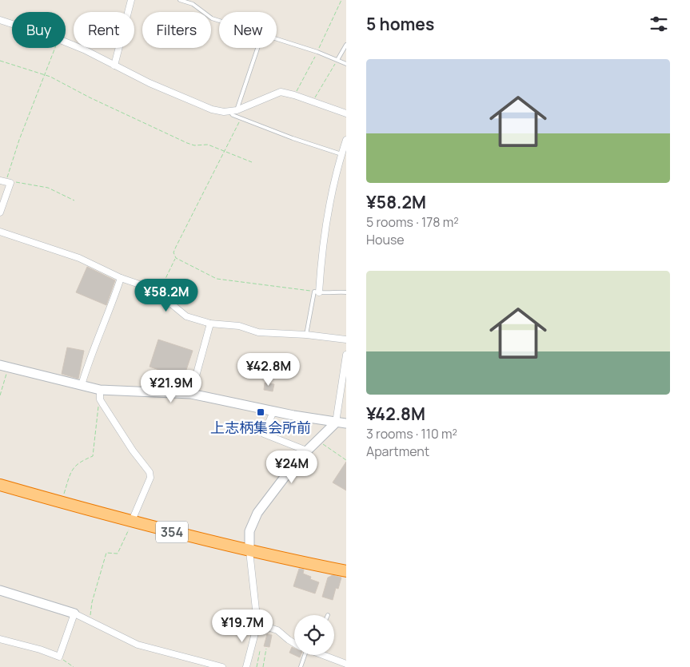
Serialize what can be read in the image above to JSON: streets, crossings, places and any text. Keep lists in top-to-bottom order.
{
  "streets": {
    "highway": ["354"]
  },
  "places": {
    "transit": ["上志柄集会所前"]
  },
  "page": {
    "heading": "5 homes",
    "chip": [
      "Buy",
      "Rent",
      "Filters",
      "New"
    ],
    "list": [
      {
        "name": "¥58.2M",
        "note": "5 rooms · 178 m² · House"
      },
      {
        "name": "¥42.8M",
        "note": "3 rooms · 110 m² · Apartment"
      }
    ],
    "price": [
      "¥58.2M",
      "¥42.8M",
      "¥21.9M",
      "¥24M",
      "¥19.7M"
    ]
  }
}
